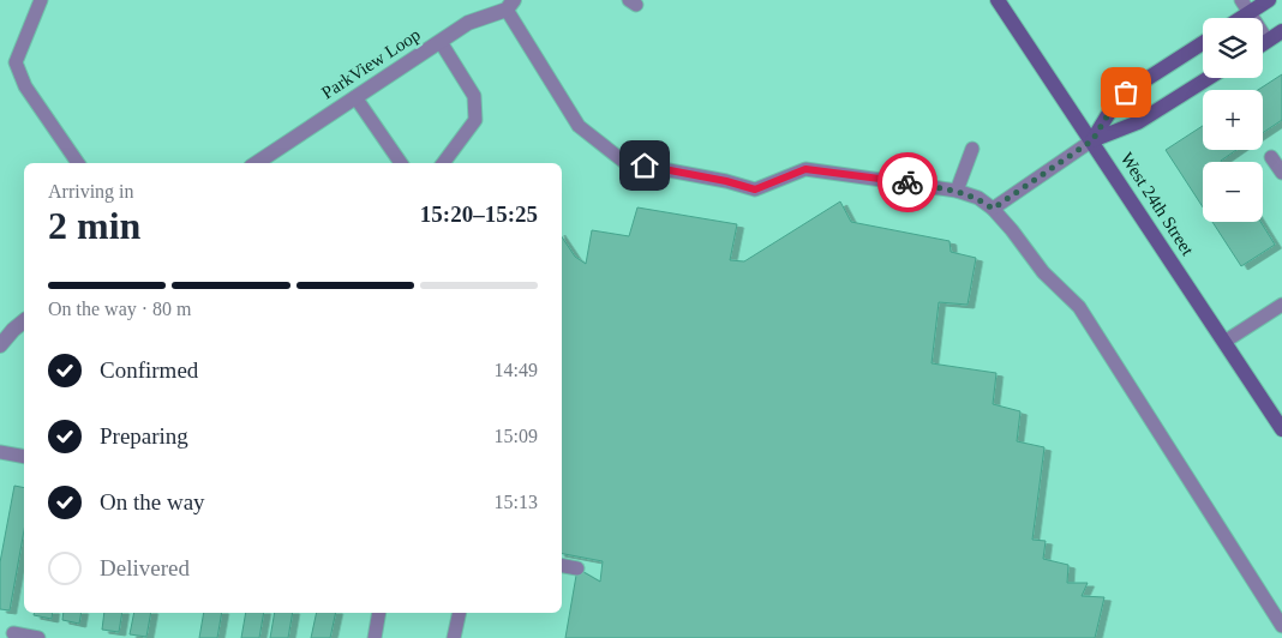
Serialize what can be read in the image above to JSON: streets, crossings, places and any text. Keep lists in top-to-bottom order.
{
  "streets": {
    "main road": ["West 24th Street"],
    "street": ["ParkView Loop"]
  },
  "page": {
    "map_buttons": ["+", "−"],
    "heading": ["2 min", "Arriving in", "15:20–15:25"],
    "bar": "On the way · 80 m",
    "list": [
      ["Confirmed", "14:49"],
      ["Preparing", "15:09"],
      ["On the way", "15:13"],
      "Delivered"
    ]
  }
}
